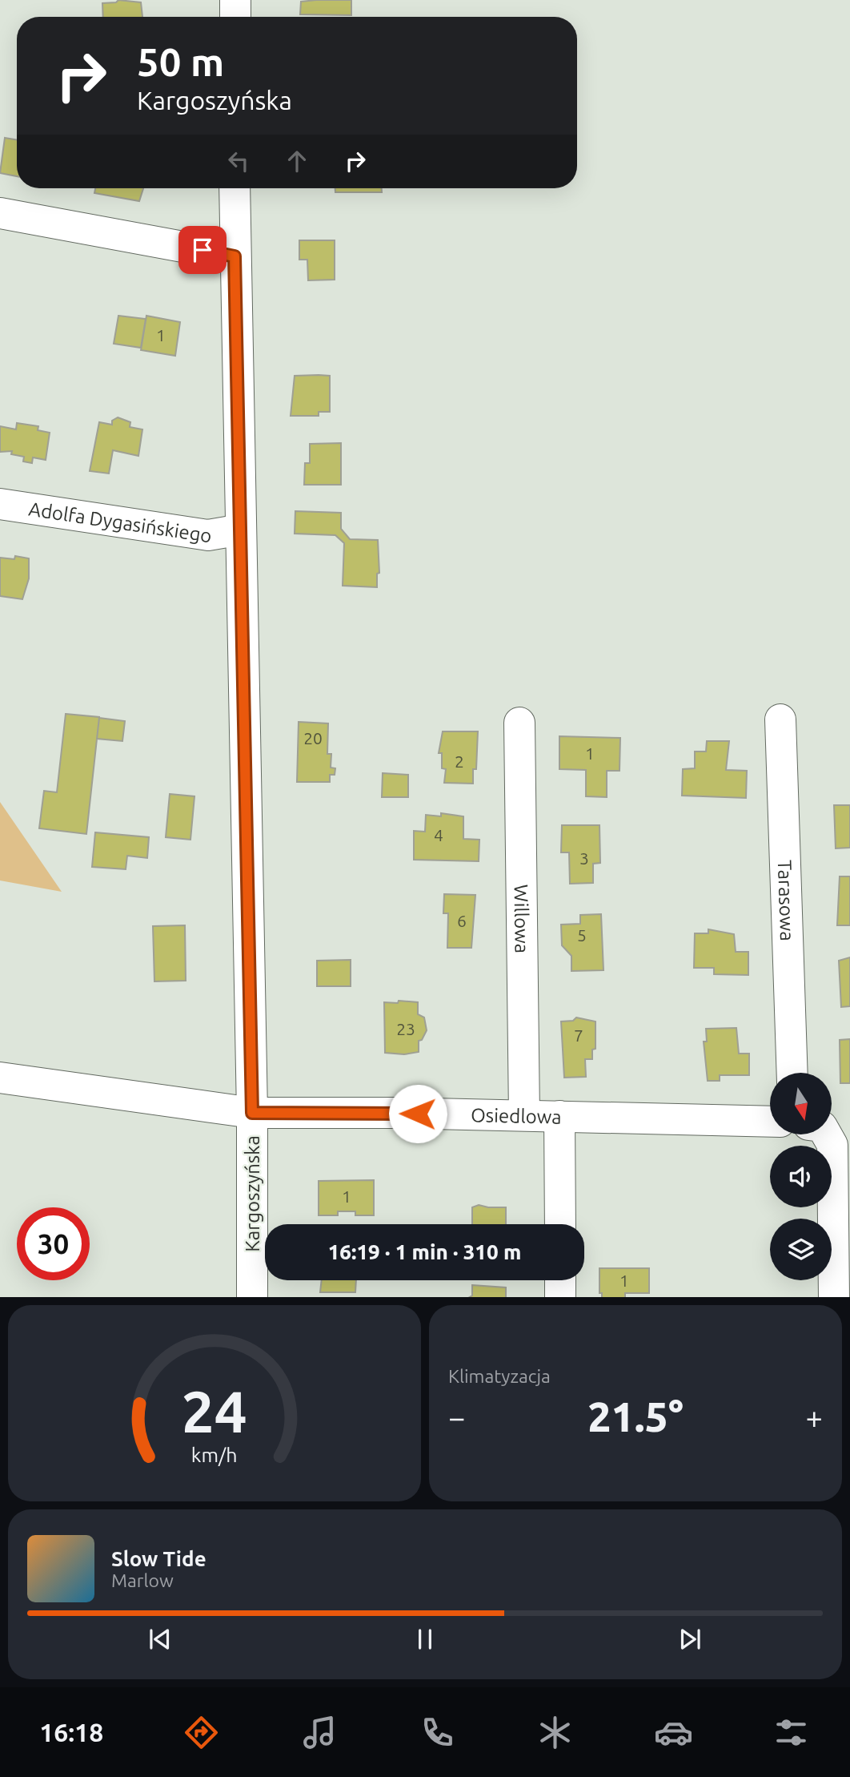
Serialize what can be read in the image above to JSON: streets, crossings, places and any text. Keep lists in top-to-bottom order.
{
  "streets": {
    "street": [
      "Adolfa Dygasińskiego",
      "Tarasowa",
      "Willowa",
      "Osiedlowa",
      "Kargoszyńska"
    ]
  },
  "crossings": [
    ["Adolfa Dygasińskiego", "Kargoszyńska"],
    ["Willowa", "Osiedlowa"],
    ["Osiedlowa", "Kargoszyńska"]
  ],
  "house_numbers": [
    "1",
    "20",
    "1",
    "2",
    "4",
    "3",
    "6",
    "5",
    "23",
    "7",
    "1",
    "1"
  ],
  "north": "bottom",
  "page": {
    "turn": ["50 m", "Kargoszyńska"],
    "limit": "30",
    "trip": "16:19 · 1 min · 310 m",
    "tile": "Klimatyzacja",
    "heat": ["−", "21.5°", "+"],
    "song": ["Slow Tide", "Marlow"],
    "tabs": "16:18",
    "gauge": ["24", "km/h"]
  }
}
